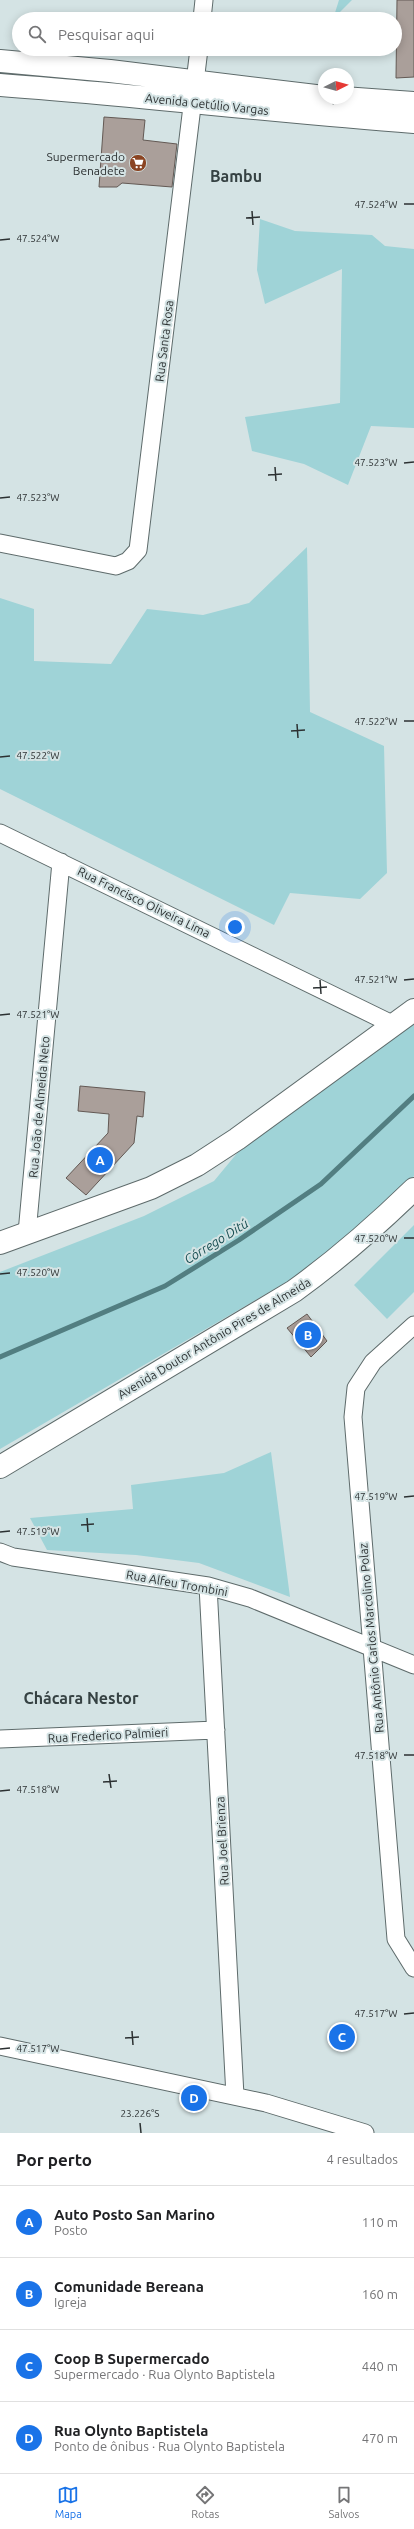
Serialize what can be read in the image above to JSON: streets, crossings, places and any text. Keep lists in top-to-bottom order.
{
  "streets": {
    "main road": ["Avenida Getúlio Vargas", "Avenida Doutor Antônio Pires de Almeida"],
    "street": [
      "Rua Santa Rosa",
      "Rua Francisco Oliveira Lima",
      "Rua João de Almeida Neto",
      "Rua Alfeu Trombini",
      "Rua Antônio Carlos Marcolino Polaz",
      "Rua Frederico Palmieri",
      "Rua Joel Brienza"
    ]
  },
  "crossings": [
    ["Avenida Getúlio Vargas", "Rua Santa Rosa"],
    ["Rua Francisco Oliveira Lima", "Rua João de Almeida Neto"],
    ["Rua Alfeu Trombini", "Rua Antônio Carlos Marcolino Polaz"],
    ["Rua Alfeu Trombini", "Rua Joel Brienza"],
    ["Rua Frederico Palmieri", "Rua Joel Brienza"]
  ],
  "districts": ["Bambu", "Chácara Nestor"],
  "water": ["Córrego Ditú"],
  "places": {
    "supermarket": ["Supermercado Benadete"]
  },
  "north": "right",
  "page": {
    "search": "Pesquisar aqui",
    "pins": [
      "A",
      "B",
      "C",
      "D"
    ],
    "heading": ["Por perto", "4 resultados"],
    "list": [
      {
        "mark": "A",
        "name": "Auto Posto San Marino",
        "note": "Posto",
        "value": "110 m"
      },
      {
        "mark": "B",
        "name": "Comunidade Bereana",
        "note": "Igreja",
        "value": "160 m"
      },
      {
        "mark": "C",
        "name": "Coop B Supermercado",
        "note": "Supermercado · Rua Olynto Baptistela",
        "value": "440 m"
      },
      {
        "mark": "D",
        "name": "Rua Olynto Baptistela",
        "note": "Ponto de ônibus · Rua Olynto Baptistela",
        "value": "470 m"
      }
    ],
    "nav": ["Mapa", "Rotas", "Salvos"]
  },
  "coordinates": [
    "47.524°W",
    "47.523°W",
    "47.522°W",
    "47.521°W",
    "47.520°W",
    "47.519°W",
    "47.518°W",
    "47.517°W",
    "23.226°S"
  ]
}
